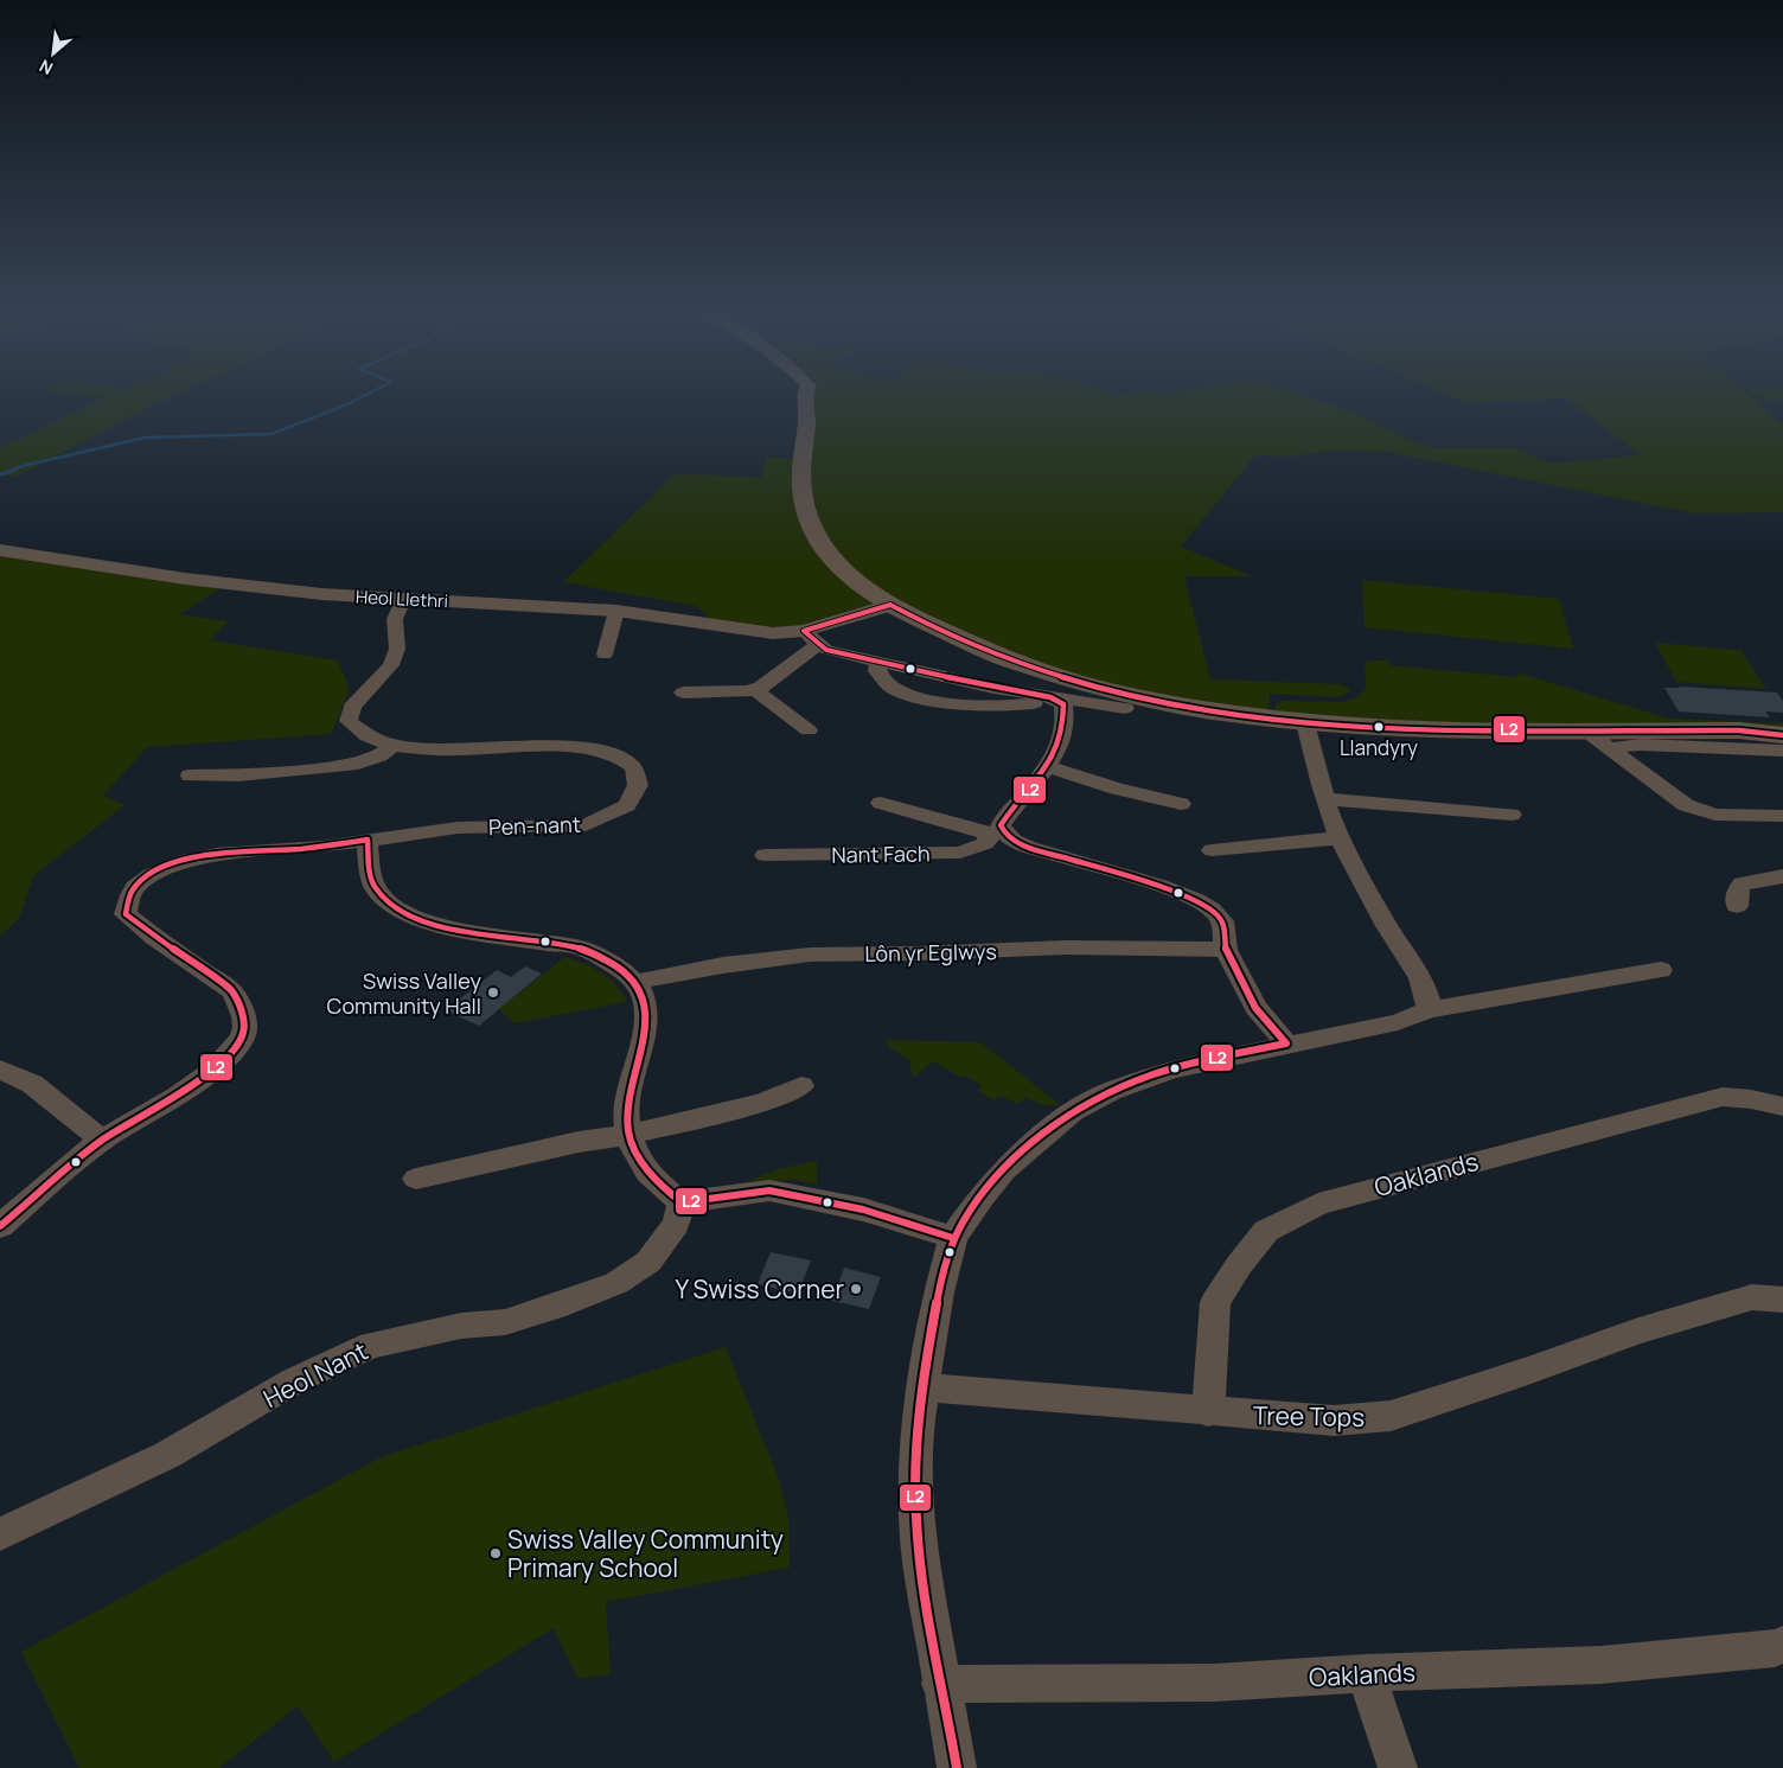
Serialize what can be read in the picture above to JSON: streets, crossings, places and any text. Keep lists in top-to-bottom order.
{
  "streets": {
    "street": [
      "Heol Llethri",
      "Pen-nant",
      "Nant Fach",
      "Lôn yr Eglwys",
      "Oaklands",
      "Heol Nant",
      "Tree Tops"
    ]
  },
  "crossings": [
    ["Heol Llethri", "Pen-nant"],
    ["Oaklands", "Tree Tops"]
  ],
  "places": [
    "Llandyry",
    "Swiss Valley Community Hall",
    "Y Swiss Corner",
    "Swiss Valley Community Primary School"
  ],
  "lines": ["transit line L2"],
  "north": "bottom left"
}
